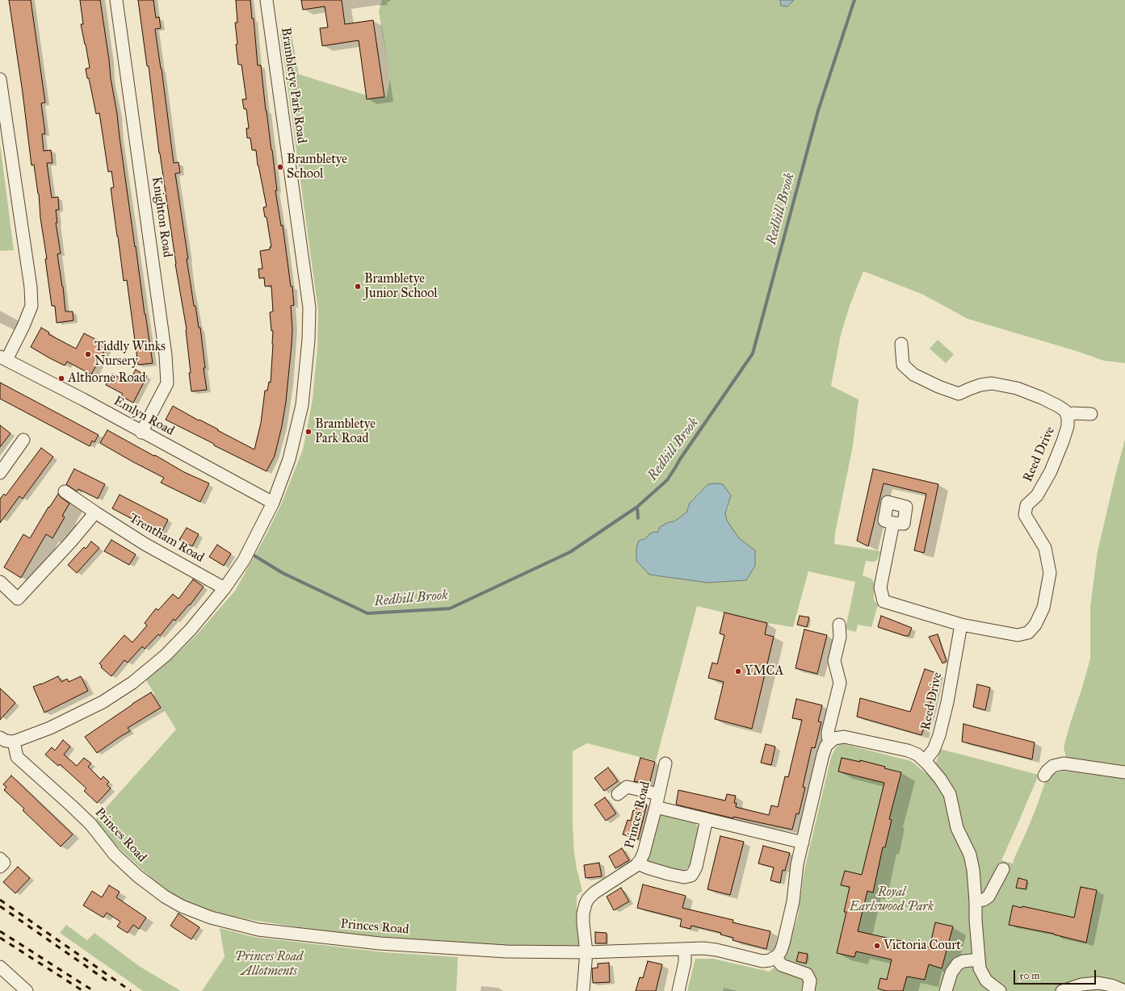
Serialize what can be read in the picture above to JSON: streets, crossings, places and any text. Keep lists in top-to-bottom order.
{
  "streets": {
    "street": [
      "Brambletye Park Road",
      "Knighton Road",
      "Emlyn Road",
      "Reed Drive",
      "Trentham Road",
      "Princes Road"
    ]
  },
  "crossings": [
    ["Brambletye Park Road", "Emlyn Road"],
    ["Brambletye Park Road", "Trentham Road"],
    ["Brambletye Park Road", "Princes Road"],
    ["Knighton Road", "Emlyn Road"]
  ],
  "water": ["Redhill Brook"],
  "parks": ["Royal Earlswood Park", "Princes Road Allotments"],
  "places": [
    "Brambletye School",
    "Brambletye Junior School",
    "Tiddly Winks Nursery",
    "Althorne Road",
    "Brambletye Park Road",
    "YMCA",
    "Victoria Court"
  ],
  "scale_bar": "50 m"
}
